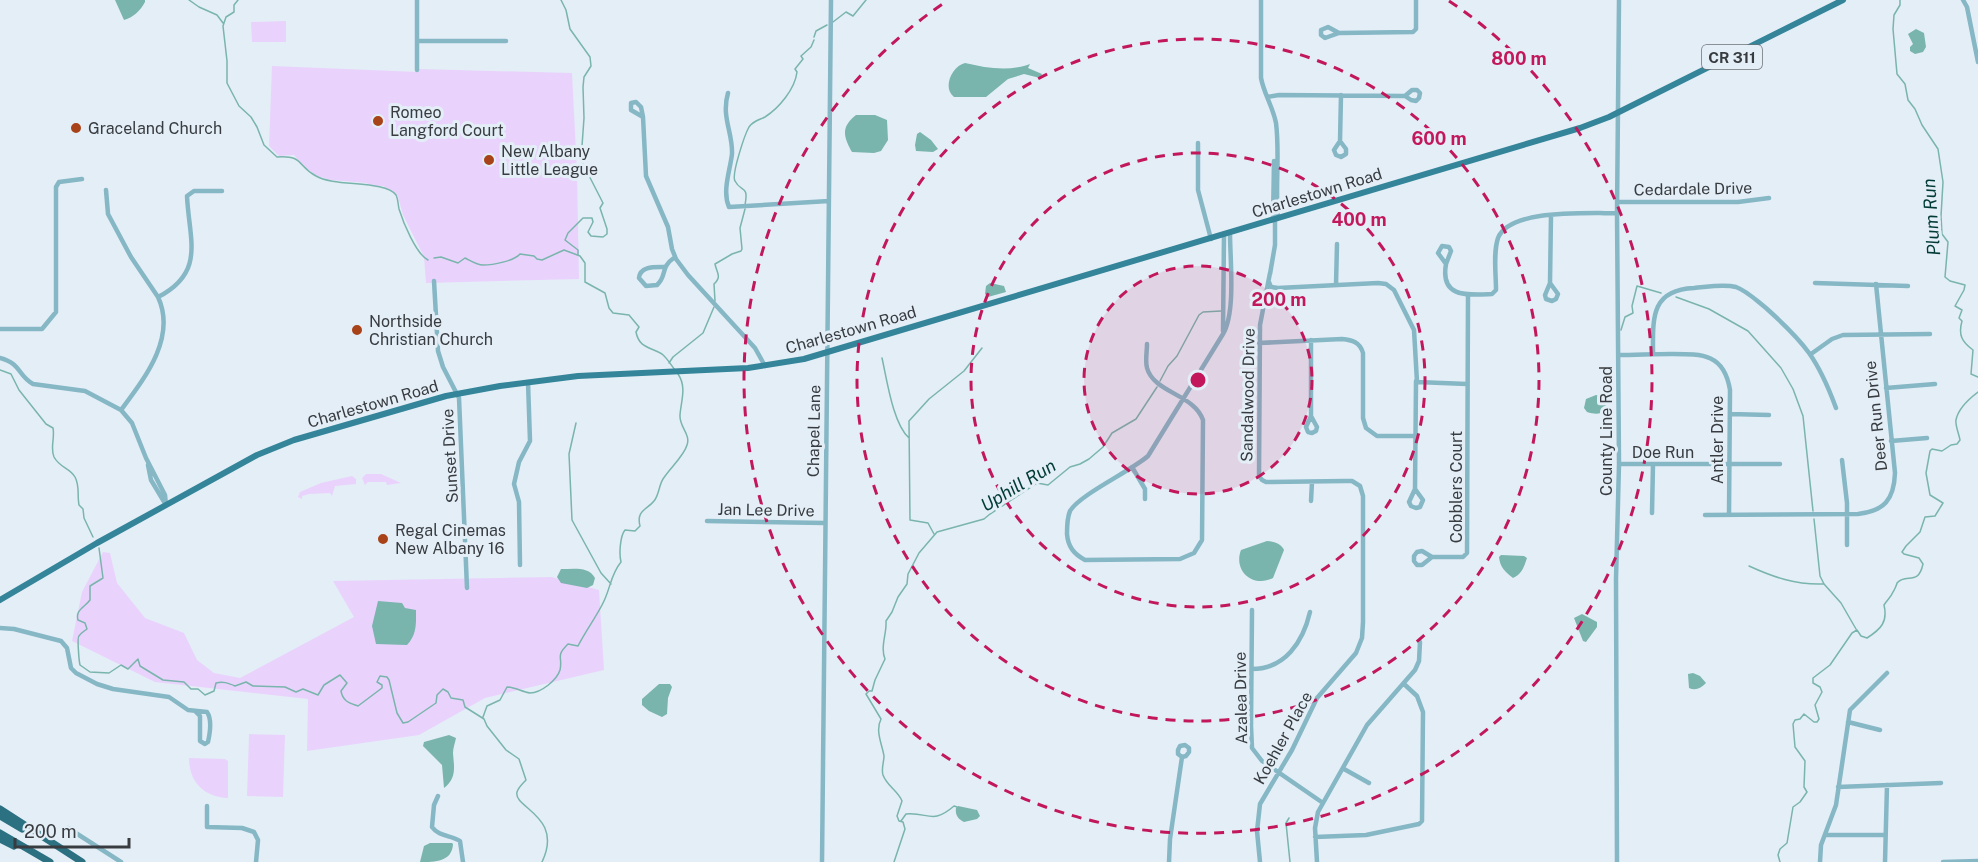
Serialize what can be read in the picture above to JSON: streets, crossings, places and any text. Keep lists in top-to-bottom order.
{
  "streets": {
    "main road": ["CR 311", "Charlestown Road"],
    "street": [
      "Cedardale Drive",
      "Sandalwood Drive",
      "Deer Run Drive",
      "Chapel Lane",
      "County Line Road",
      "Antler Drive",
      "Doe Run",
      "Sunset Drive",
      "Cobblers Court",
      "Jan Lee Drive",
      "Azalea Drive",
      "Koehler Place"
    ]
  },
  "crossings": [
    ["CR 311", "Charlestown Road"],
    ["CR 311", "County Line Road"],
    ["Cedardale Drive", "County Line Road"],
    ["Charlestown Road", "Sandalwood Drive"],
    ["Charlestown Road", "Chapel Lane"],
    ["Charlestown Road", "County Line Road"],
    ["Charlestown Road", "Sunset Drive"],
    ["Sandalwood Drive", "Koehler Place"],
    ["Deer Run Drive", "Antler Drive"],
    ["Chapel Lane", "Jan Lee Drive"],
    ["County Line Road", "Antler Drive"],
    ["County Line Road", "Doe Run"],
    ["Antler Drive", "Doe Run"],
    ["Azalea Drive", "Koehler Place"]
  ],
  "water": ["Plum Run", "Uphill Run"],
  "places": [
    "Romeo Langford Court",
    "Graceland Church",
    "New Albany Little League",
    "Northside Christian Church",
    "Regal Cinemas New Albany 16"
  ],
  "scale_bar": "200 m",
  "rings": [
    "800 m",
    "600 m",
    "400 m",
    "200 m"
  ]
}
